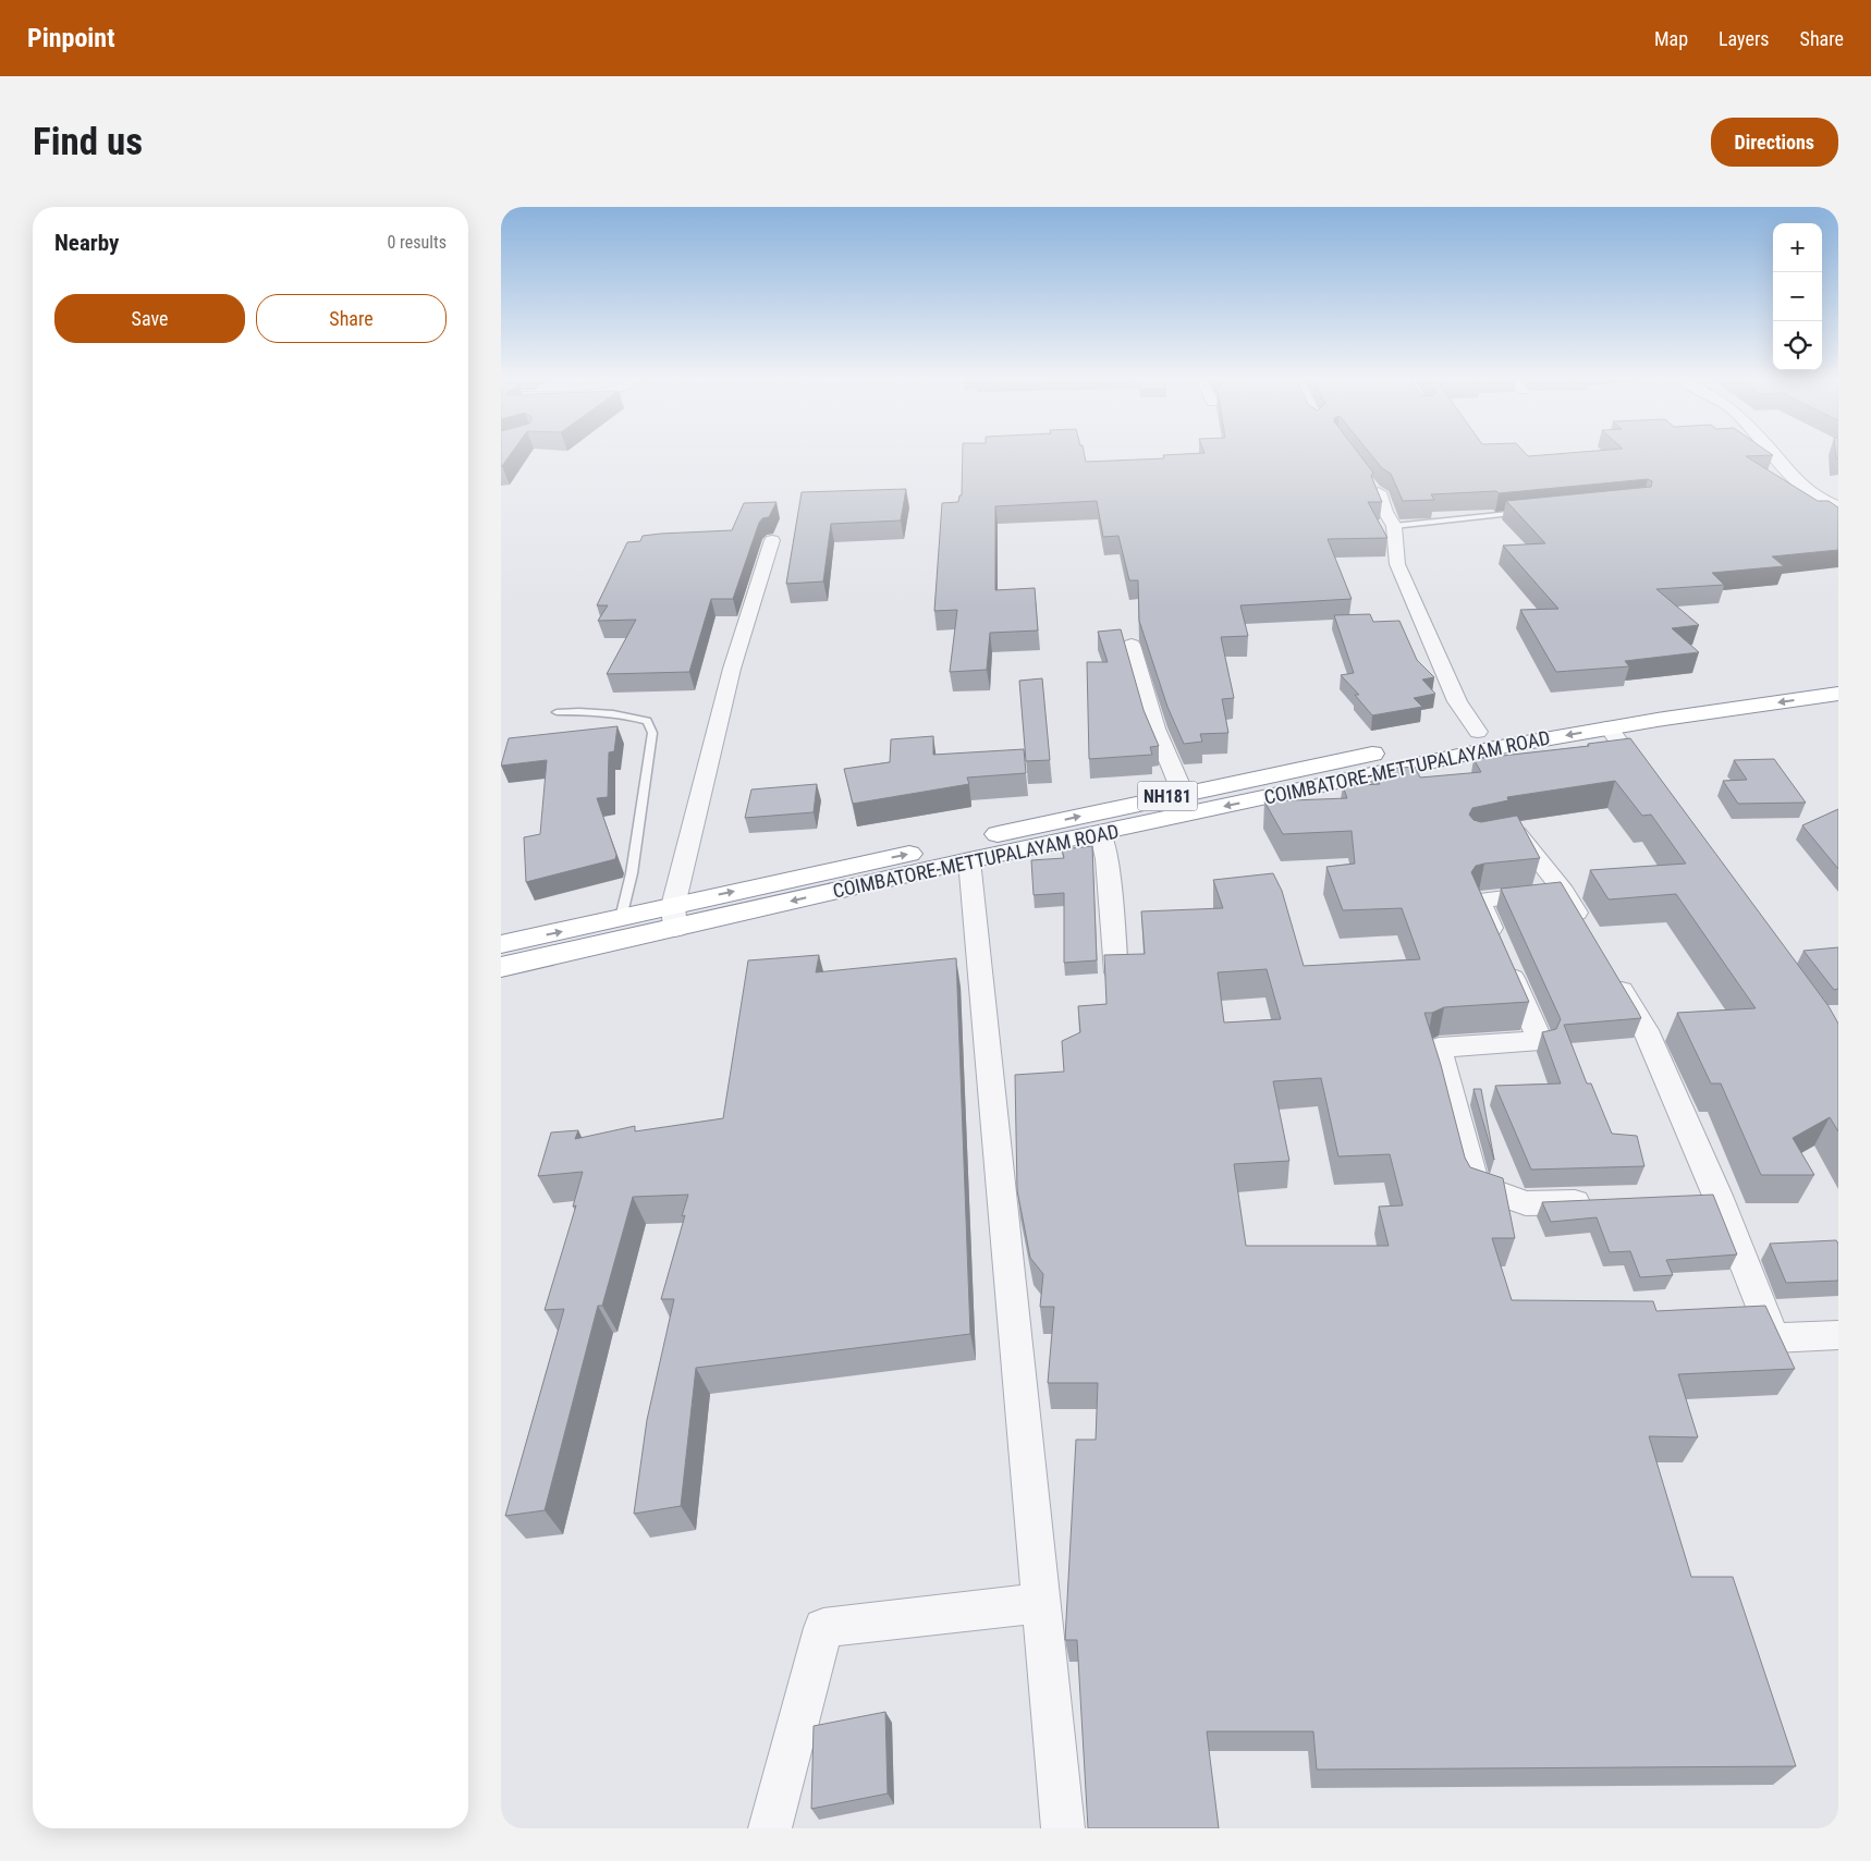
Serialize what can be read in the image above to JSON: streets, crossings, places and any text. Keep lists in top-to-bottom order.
{
  "streets": {
    "highway": ["COIMBATORE-METTUPALAYAM ROAD", "NH181"]
  },
  "crossings": [
    ["COIMBATORE-METTUPALAYAM ROAD", "NH181"]
  ],
  "page": {
    "header": "Pinpoint",
    "nav": ["Map", "Layers", "Share"],
    "buttons": [
      "Directions",
      ["Save", "Share"]
    ],
    "title": "Find us",
    "heading": ["Nearby", "0 results"],
    "map_buttons": ["+", "−"]
  }
}
